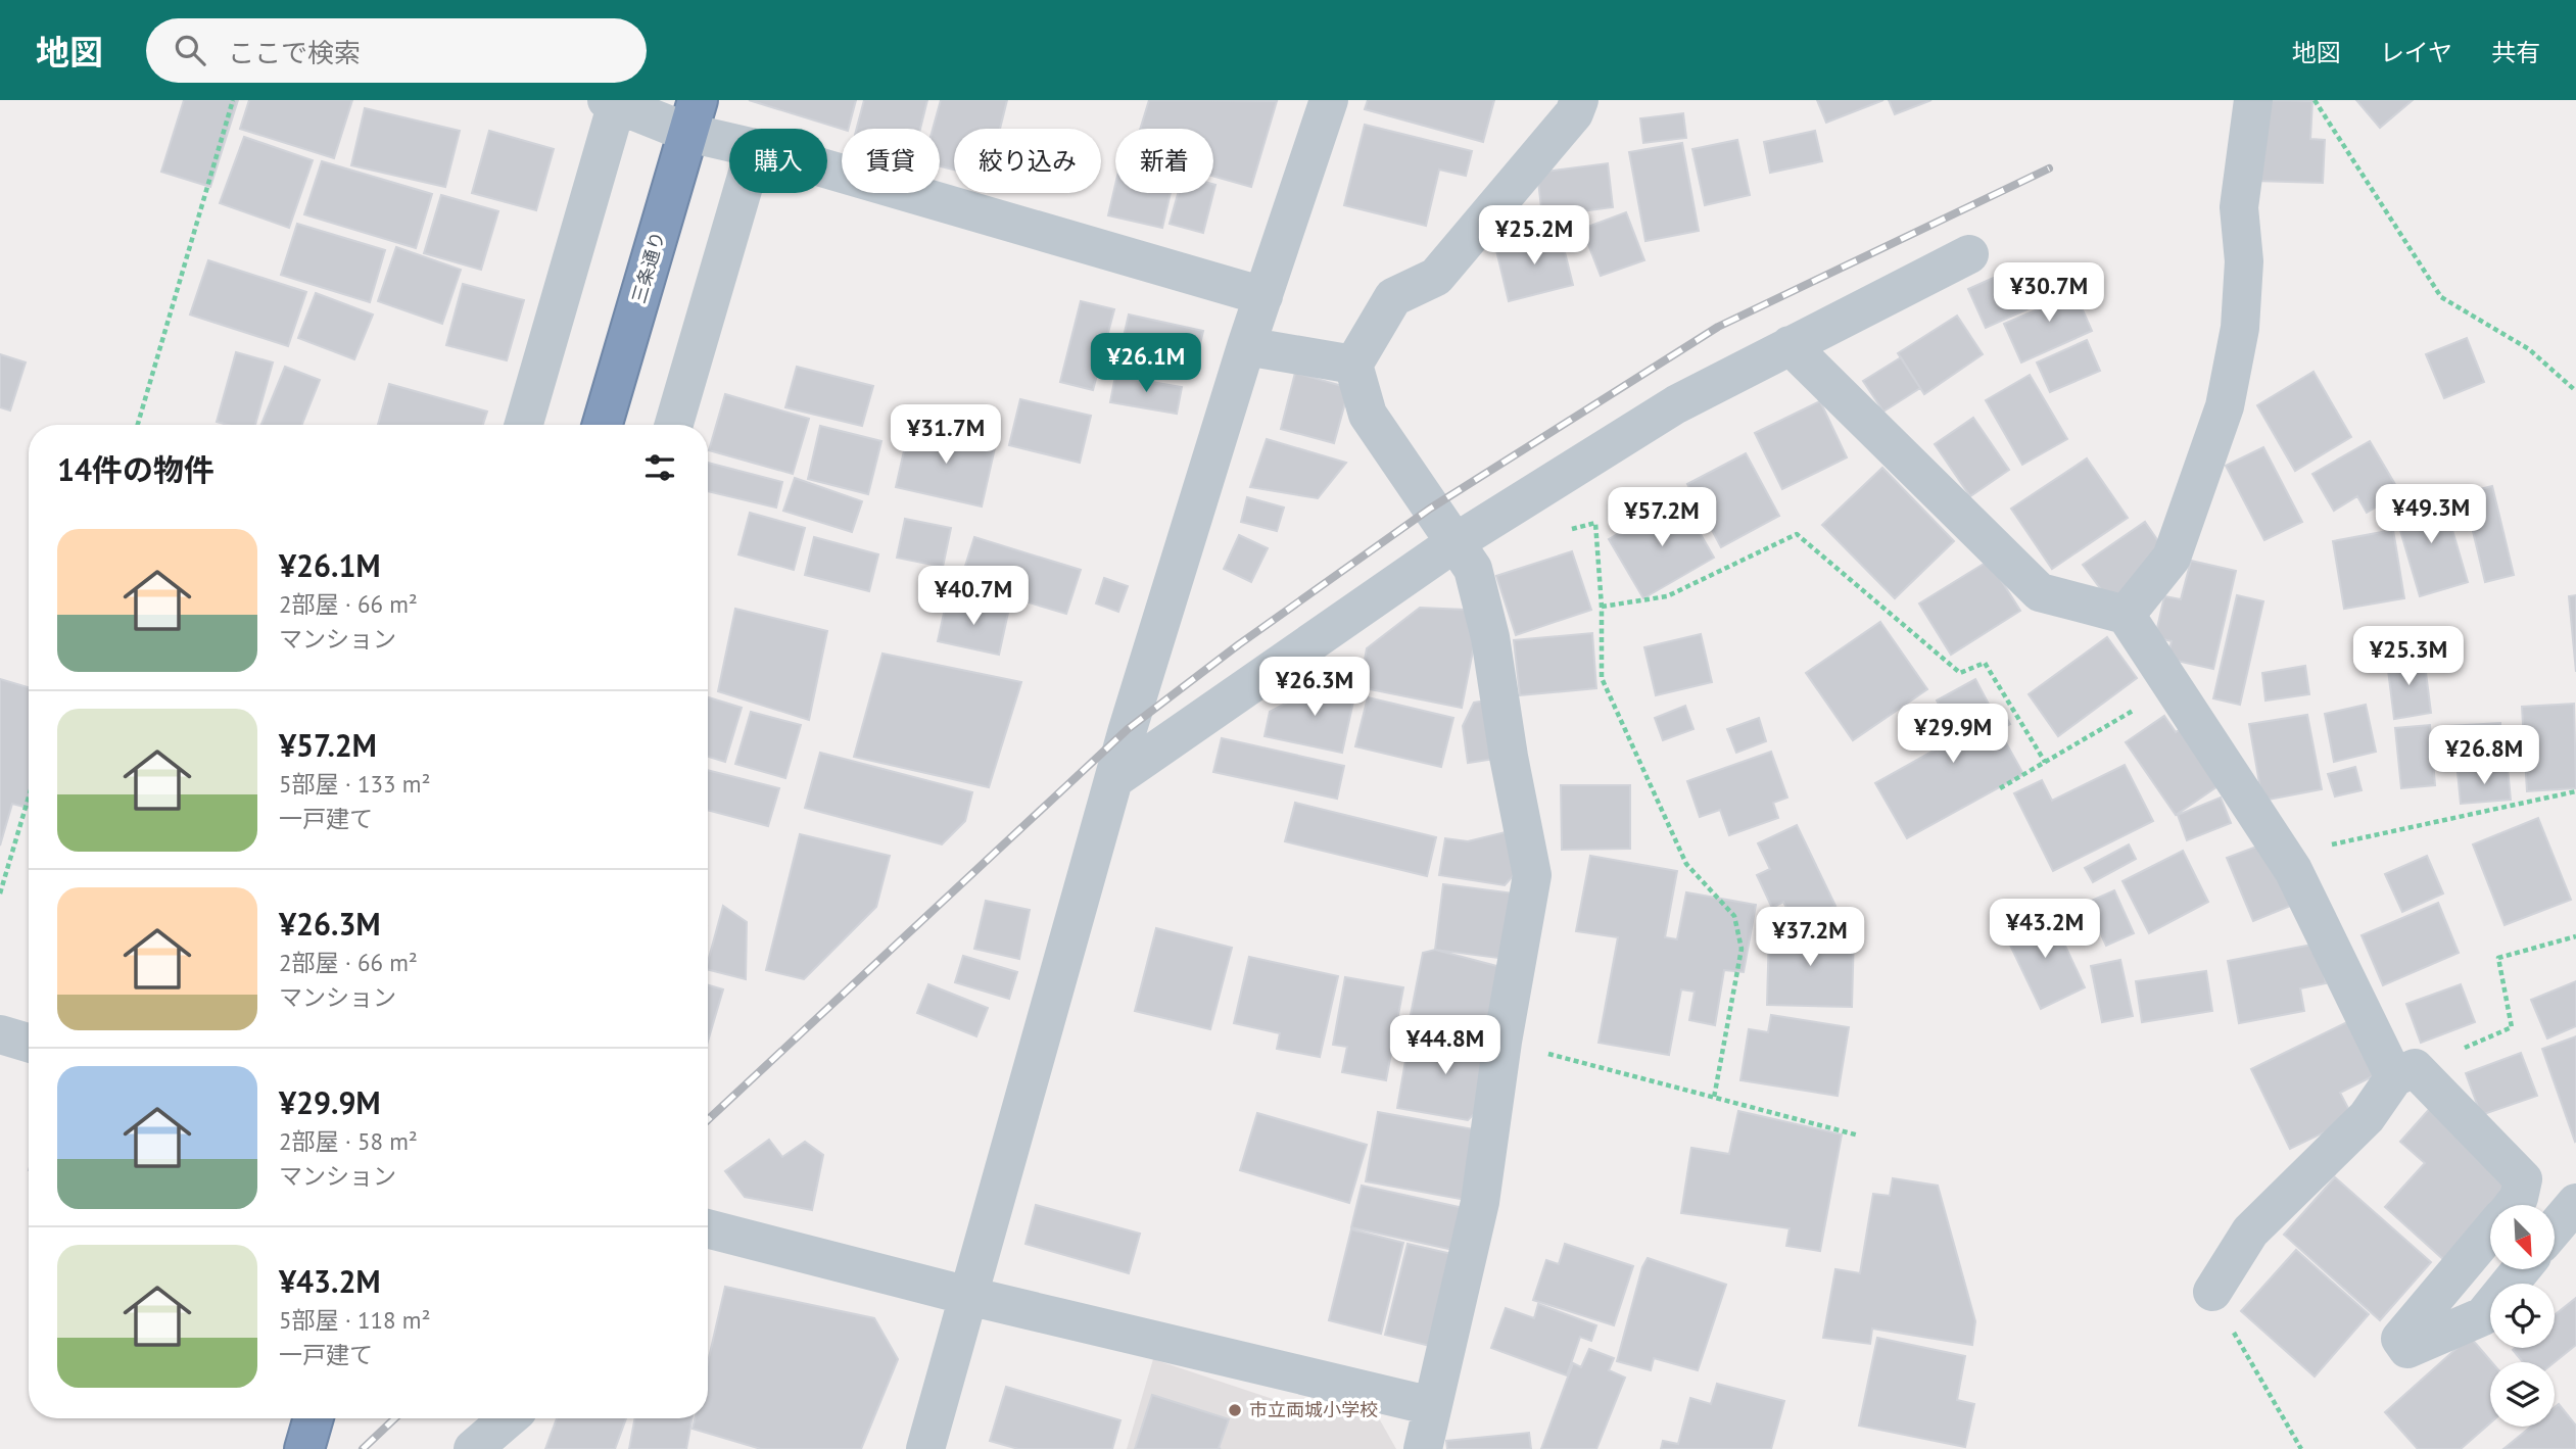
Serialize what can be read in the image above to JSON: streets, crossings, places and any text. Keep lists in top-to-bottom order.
{
  "streets": {
    "highway": ["三条通り"]
  },
  "places": ["市立両城小学校"],
  "north": "bottom right",
  "page": {
    "header": "地図",
    "search": "ここで検索",
    "nav": ["地図", "レイヤ", "共有"],
    "chip": [
      "購入",
      "賃貸",
      "絞り込み",
      "新着"
    ],
    "price": [
      "¥25.2M",
      "¥30.7M",
      "¥26.1M",
      "¥31.7M",
      "¥49.3M",
      "¥57.2M",
      "¥40.7M",
      "¥25.3M",
      "¥26.3M",
      "¥29.9M",
      "¥26.8M",
      "¥43.2M",
      "¥37.2M",
      "¥44.8M"
    ],
    "heading": "14件の物件",
    "list": [
      {
        "name": "¥26.1M",
        "note": "2部屋 · 66 m² · マンション"
      },
      {
        "name": "¥57.2M",
        "note": "5部屋 · 133 m² · 一戸建て"
      },
      {
        "name": "¥26.3M",
        "note": "2部屋 · 66 m² · マンション"
      },
      {
        "name": "¥29.9M",
        "note": "2部屋 · 58 m² · マンション"
      },
      {
        "name": "¥43.2M",
        "note": "5部屋 · 118 m² · 一戸建て"
      }
    ]
  }
}
